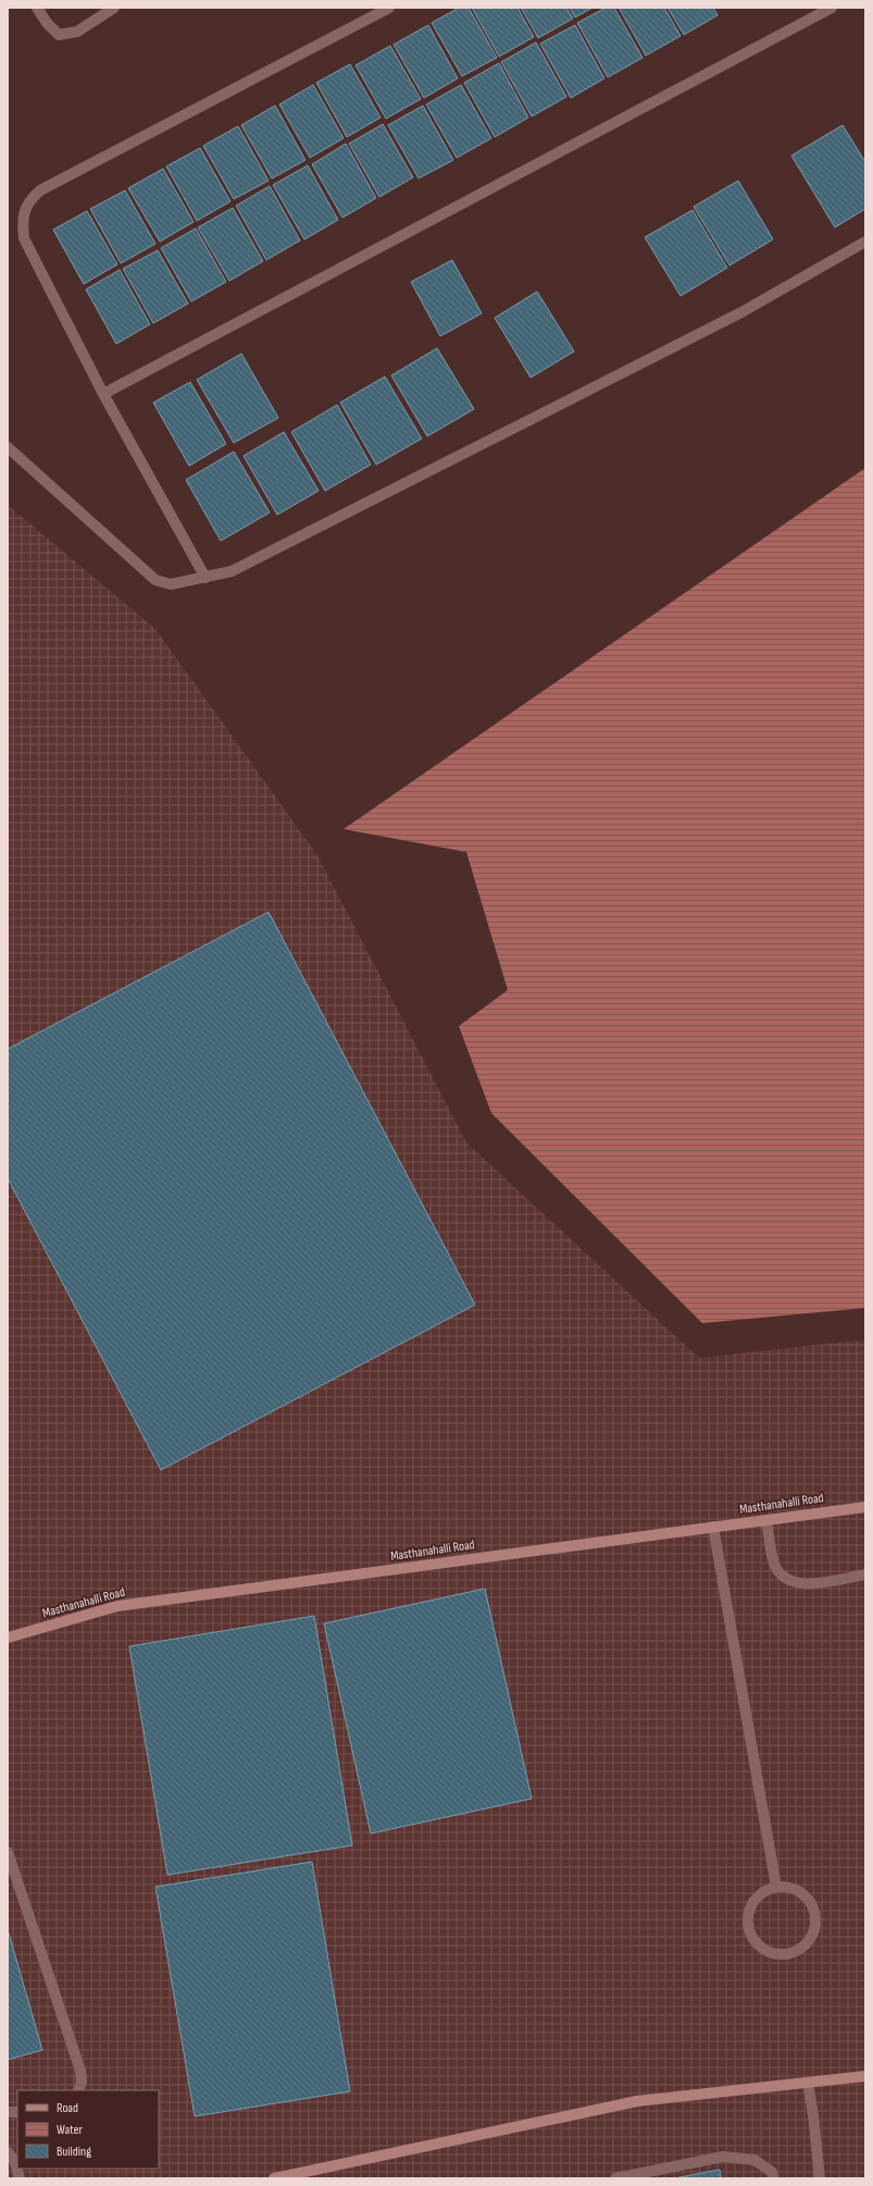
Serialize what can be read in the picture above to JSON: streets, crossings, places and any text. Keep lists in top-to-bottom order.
{
  "streets": {
    "street": ["Masthanahalli Road"]
  },
  "legend": ["Road", "Water", "Building"]
}
